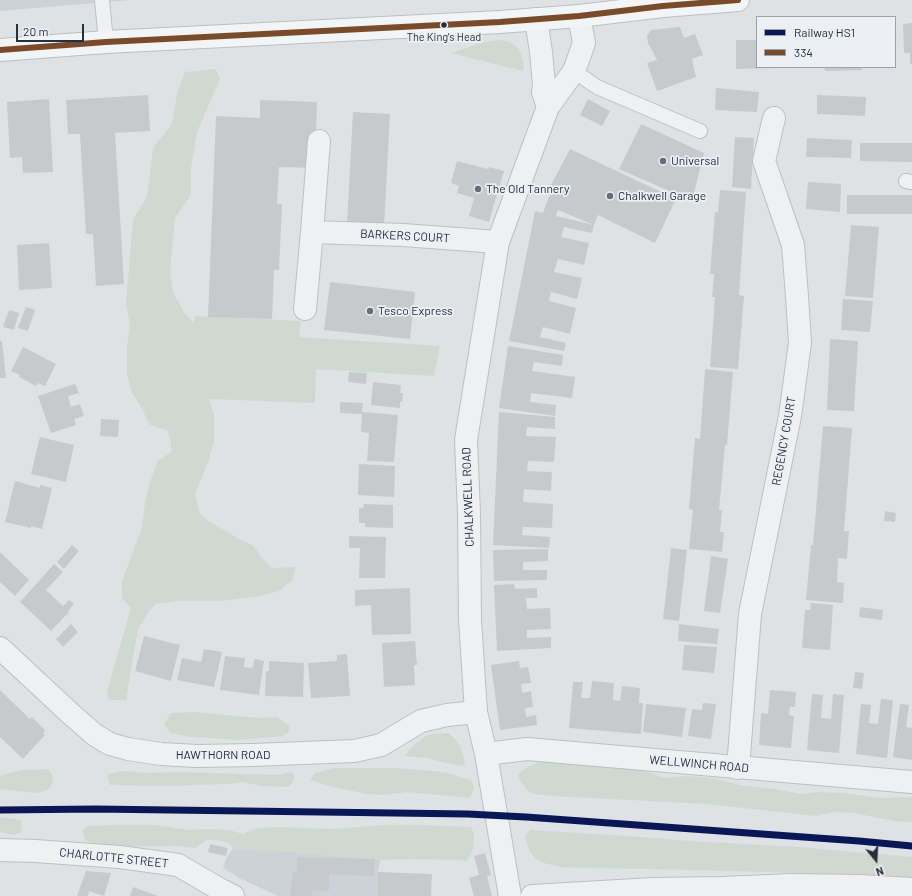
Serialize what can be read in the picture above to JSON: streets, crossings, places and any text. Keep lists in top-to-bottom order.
{
  "streets": {
    "street": [
      "BARKERS COURT",
      "REGENCY COURT",
      "CHALKWELL ROAD",
      "HAWTHORN ROAD",
      "WELLWINCH ROAD",
      "CHARLOTTE STREET"
    ]
  },
  "crossings": [
    ["BARKERS COURT", "CHALKWELL ROAD"],
    ["REGENCY COURT", "WELLWINCH ROAD"],
    ["CHALKWELL ROAD", "HAWTHORN ROAD"],
    ["CHALKWELL ROAD", "WELLWINCH ROAD"]
  ],
  "places": [
    "The King's Head",
    "Universal",
    "The Old Tannery",
    "Chalkwell Garage",
    "Tesco Express"
  ],
  "lines": ["transit line 334", "rail line HS1"],
  "legend": ["Railway HS1", "334"],
  "scale_bar": "20 m",
  "north": "bottom"
}
